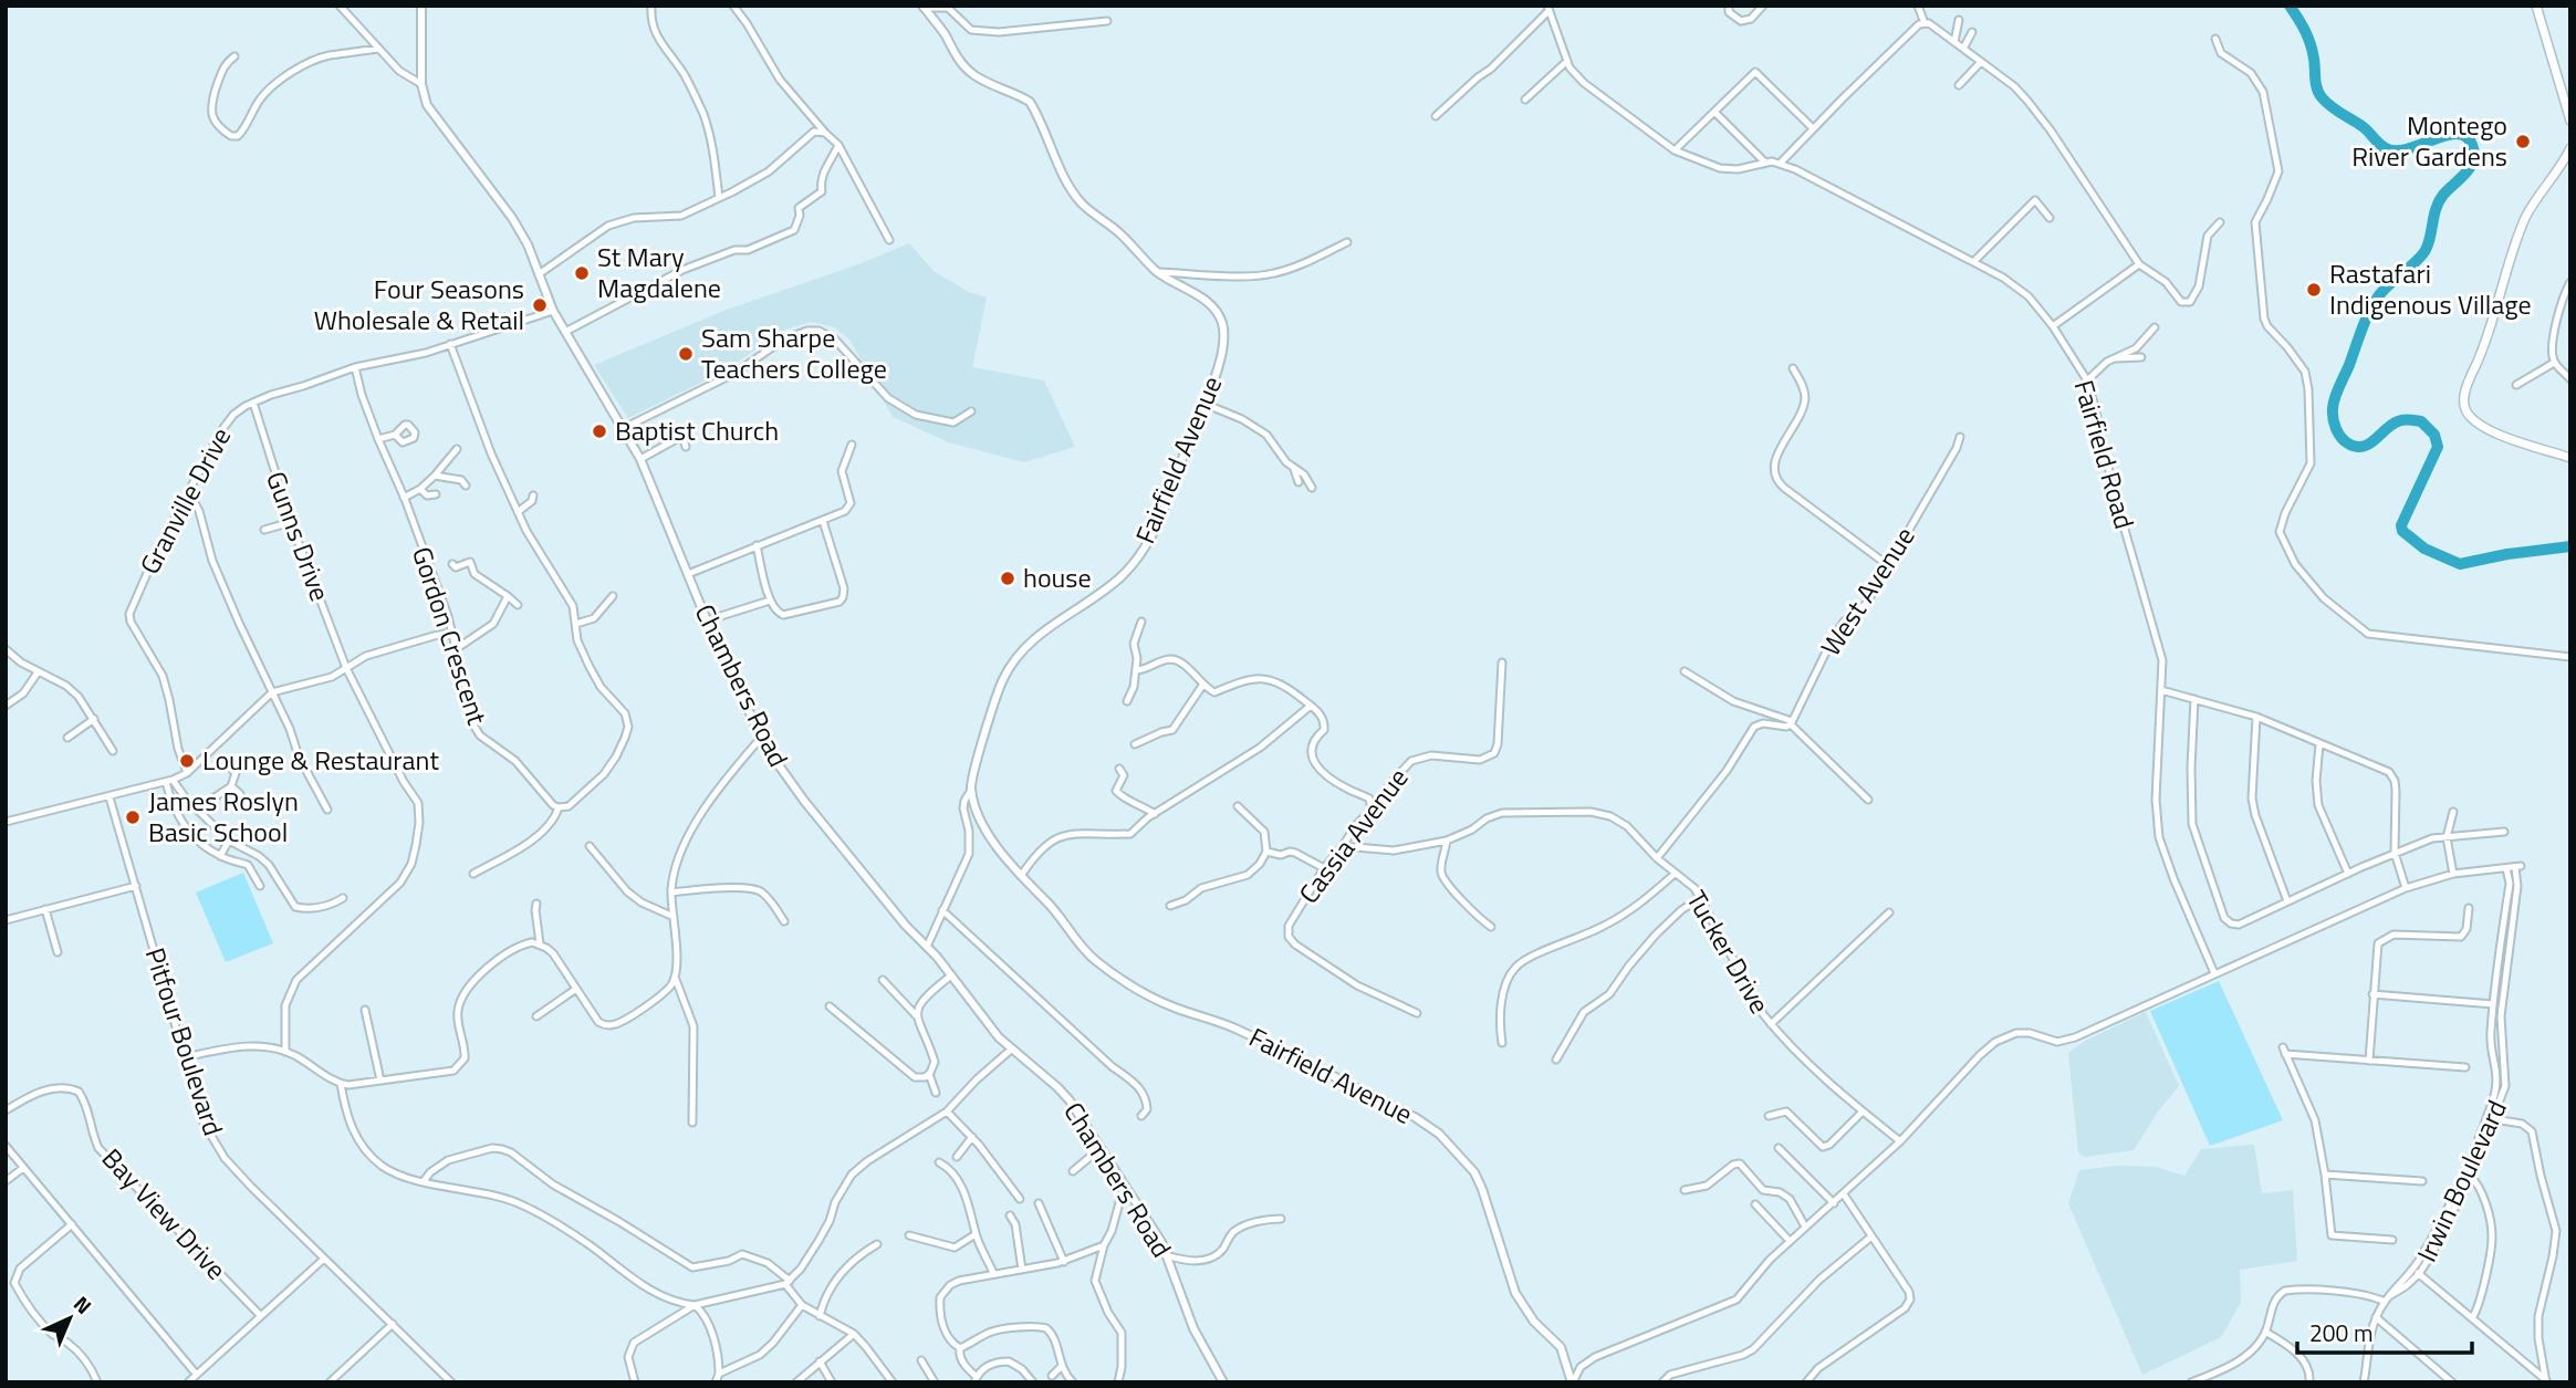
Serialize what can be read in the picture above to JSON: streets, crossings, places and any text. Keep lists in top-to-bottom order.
{
  "streets": {
    "street": [
      "Fairfield Road",
      "Fairfield Avenue",
      "Granville Drive",
      "Gunns Drive",
      "West Avenue",
      "Gordon Crescent",
      "Chambers Road",
      "Cassia Avenue",
      "Tucker Drive",
      "Pitfour Boulevard",
      "Irwin Boulevard",
      "Bay View Drive"
    ]
  },
  "crossings": [
    ["Granville Drive", "Gunns Drive"],
    ["Granville Drive", "Gordon Crescent"],
    ["Granville Drive", "Chambers Road"],
    ["Cassia Avenue", "Tucker Drive"]
  ],
  "places": [
    "Montego River Gardens",
    "St Mary Magdalene",
    "Rastafari Indigenous Village",
    "Four Seasons Wholesale & Retail",
    "Sam Sharpe Teachers College",
    "Baptist Church",
    "house",
    "Lounge & Restaurant",
    "James Roslyn Basic School"
  ],
  "scale_bar": "200 m",
  "north": "top right"
}
